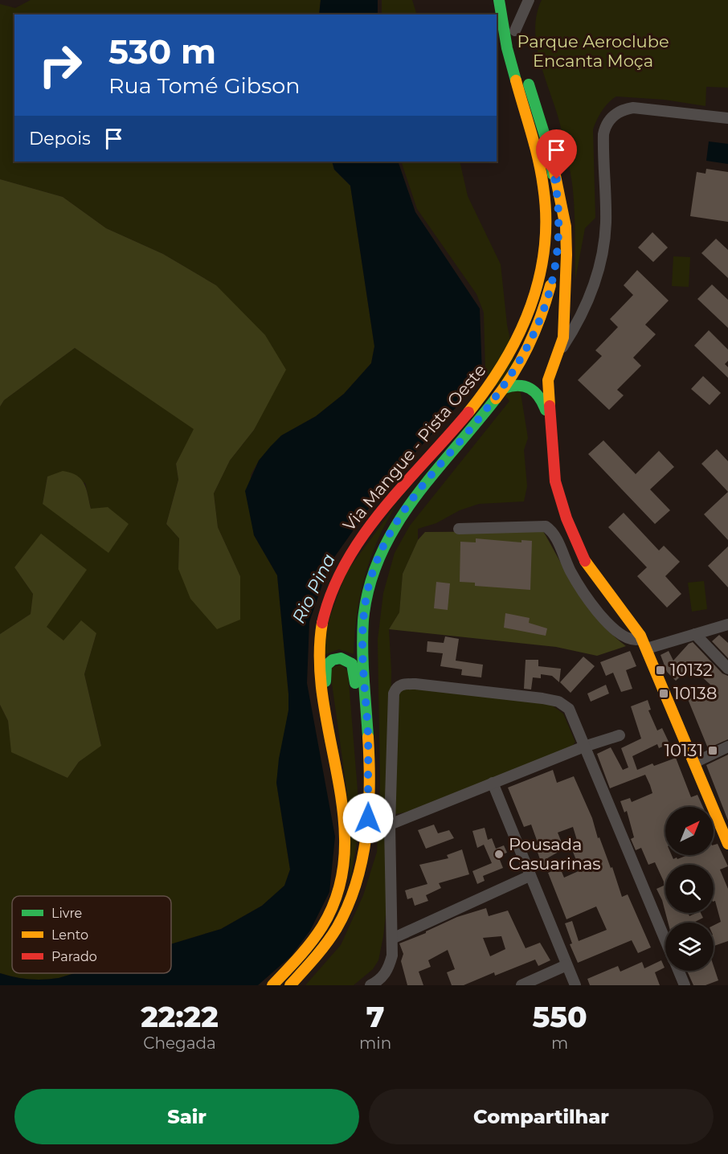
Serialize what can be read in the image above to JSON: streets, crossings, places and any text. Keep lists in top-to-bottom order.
{
  "streets": {
    "main road": ["Via Mangue - Pista Oeste"]
  },
  "water": ["Rio Pina"],
  "parks": ["Parque Aeroclube Encanta Moça"],
  "places": {
    "transit": ["10132", "10138", "10131"],
    "other": ["Pousada Casuarinas"]
  },
  "legend": ["Livre", "Lento", "Parado"],
  "north": "top right",
  "page": {
    "turn": ["530 m", "Rua Tomé Gibson"],
    "then": "Depois",
    "eta": [
      "22:22",
      "Chegada",
      "7",
      "min",
      "550",
      "m"
    ],
    "buttons": ["Sair", "Compartilhar"]
  }
}
